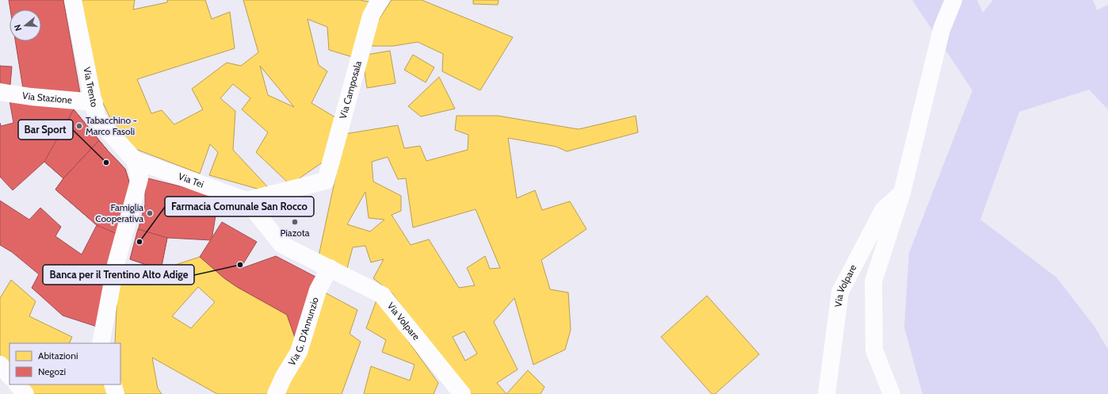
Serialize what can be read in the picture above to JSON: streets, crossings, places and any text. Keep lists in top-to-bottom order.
{
  "streets": {
    "street": [
      "Via Trento",
      "Via Camposala",
      "Via Stazione",
      "Via Tei",
      "Via Volpare",
      "Via G. D'Annunzio"
    ]
  },
  "crossings": [
    ["Via Trento", "Via Stazione"],
    ["Via Trento", "Via Tei"],
    ["Via Camposala", "Via Tei"],
    ["Via Volpare", "Via G. D'Annunzio"]
  ],
  "places": [
    "Tabacchino - Marco Fasoli",
    "Bar Sport",
    "Famiglia Cooperativa",
    "Piazota",
    "Farmacia Comunale San Rocco",
    "Banca per il Trentino Alto Adige"
  ],
  "legend": ["Abitazioni", "Negozi"],
  "north": "left"
}
